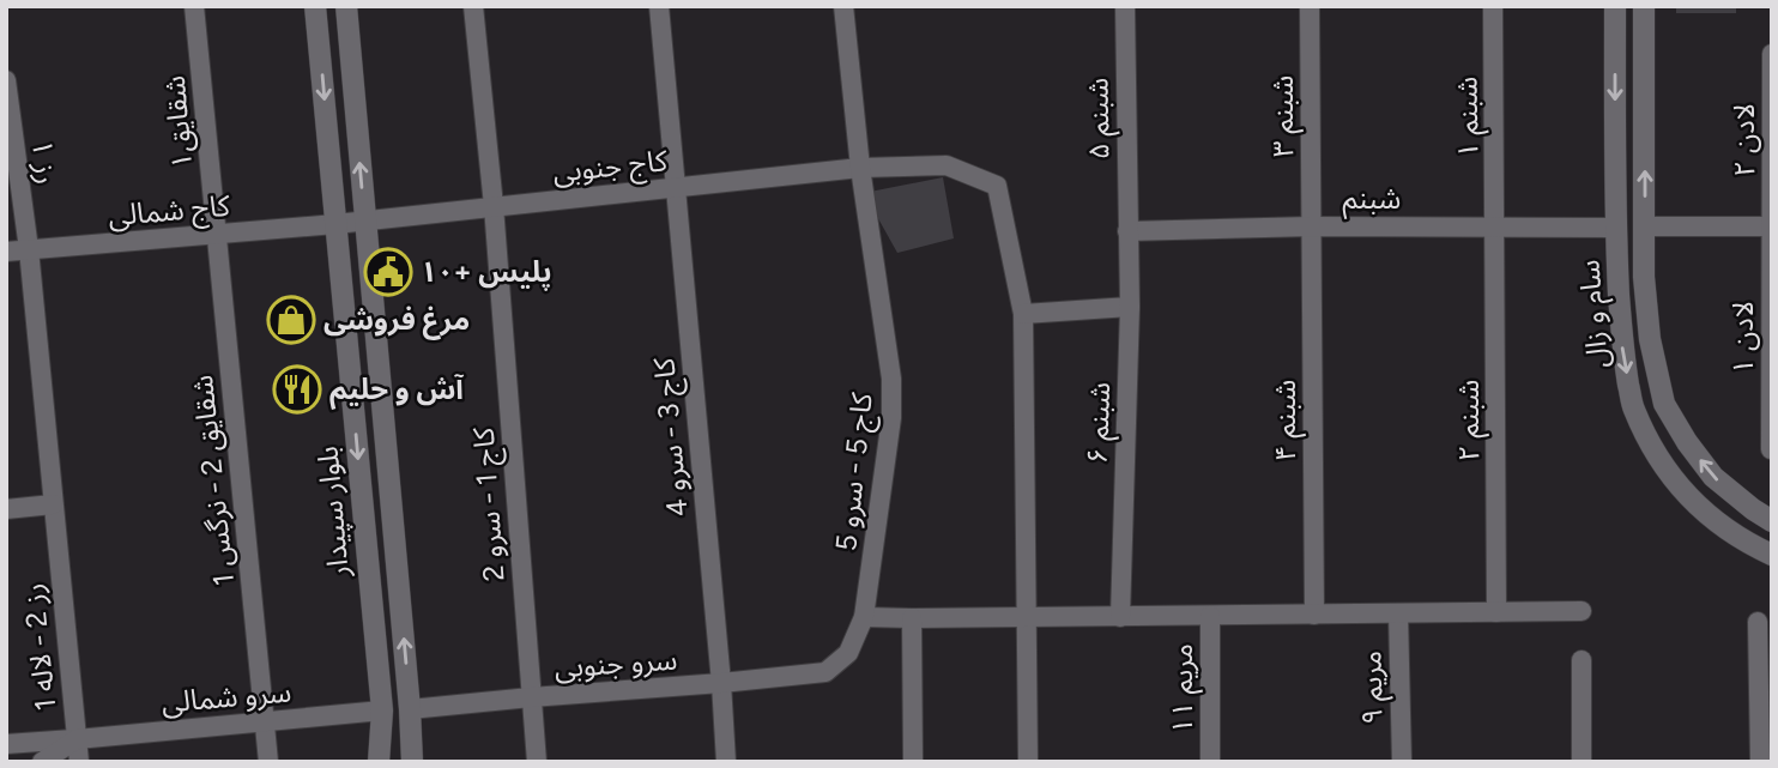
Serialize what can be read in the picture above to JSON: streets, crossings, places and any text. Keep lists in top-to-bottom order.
{
  "streets": {
    "street": [
      "شبنم ۳",
      "شبنم ۱",
      "شبنم ۵",
      "شقایق۱",
      "لادن ۲",
      "رز ۱",
      "کاج جنوبی",
      "شبنم",
      "کاج شمالی",
      "سام و زال",
      "لادن ۱",
      "شبنم ۴",
      "شبنم ۲",
      "شبنم ۶",
      "کاج 3 - سرو 4",
      "کاج 5 - سرو 5",
      "شقایق 2 - نرگس 1",
      "کاج 1 - سرو 2",
      "بلوار سپیدار",
      "رز 2 - لاله 1",
      "سرو جنوبی",
      "مریم ۹",
      "مریم ۱۱",
      "سرو شمالی"
    ]
  },
  "crossings": [
    ["شبنم ۳", "شبنم"],
    ["شبنم ۳", "شبنم ۴"],
    ["شبنم ۱", "شبنم"],
    ["شبنم ۱", "شبنم ۲"],
    ["شبنم ۵", "شبنم"],
    ["شبنم ۵", "شبنم ۶"],
    ["شقایق۱", "کاج شمالی"],
    ["شقایق۱", "شقایق 2 - نرگس 1"],
    ["لادن ۲", "لادن ۱"],
    ["رز ۱", "کاج شمالی"],
    ["رز ۱", "رز 2 - لاله 1"],
    ["کاج جنوبی", "کاج شمالی"],
    ["کاج جنوبی", "کاج 3 - سرو 4"],
    ["کاج جنوبی", "کاج 5 - سرو 5"],
    ["کاج جنوبی", "کاج 1 - سرو 2"],
    ["کاج جنوبی", "بلوار سپیدار"],
    ["شبنم", "سام و زال"],
    ["شبنم", "شبنم ۴"],
    ["شبنم", "شبنم ۲"],
    ["شبنم", "شبنم ۶"],
    ["کاج شمالی", "شقایق 2 - نرگس 1"],
    ["کاج شمالی", "بلوار سپیدار"],
    ["کاج شمالی", "رز 2 - لاله 1"],
    ["کاج 3 - سرو 4", "سرو جنوبی"],
    ["کاج 5 - سرو 5", "سرو جنوبی"],
    ["شقایق 2 - نرگس 1", "سرو شمالی"],
    ["کاج 1 - سرو 2", "سرو جنوبی"],
    ["بلوار سپیدار", "سرو جنوبی"],
    ["بلوار سپیدار", "سرو شمالی"],
    ["رز 2 - لاله 1", "سرو شمالی"]
  ],
  "places": {
    "public building": ["پلیس +۱۰"],
    "shop": ["مرغ فروشی"],
    "restaurant": ["آش و حلیم"]
  }
}
